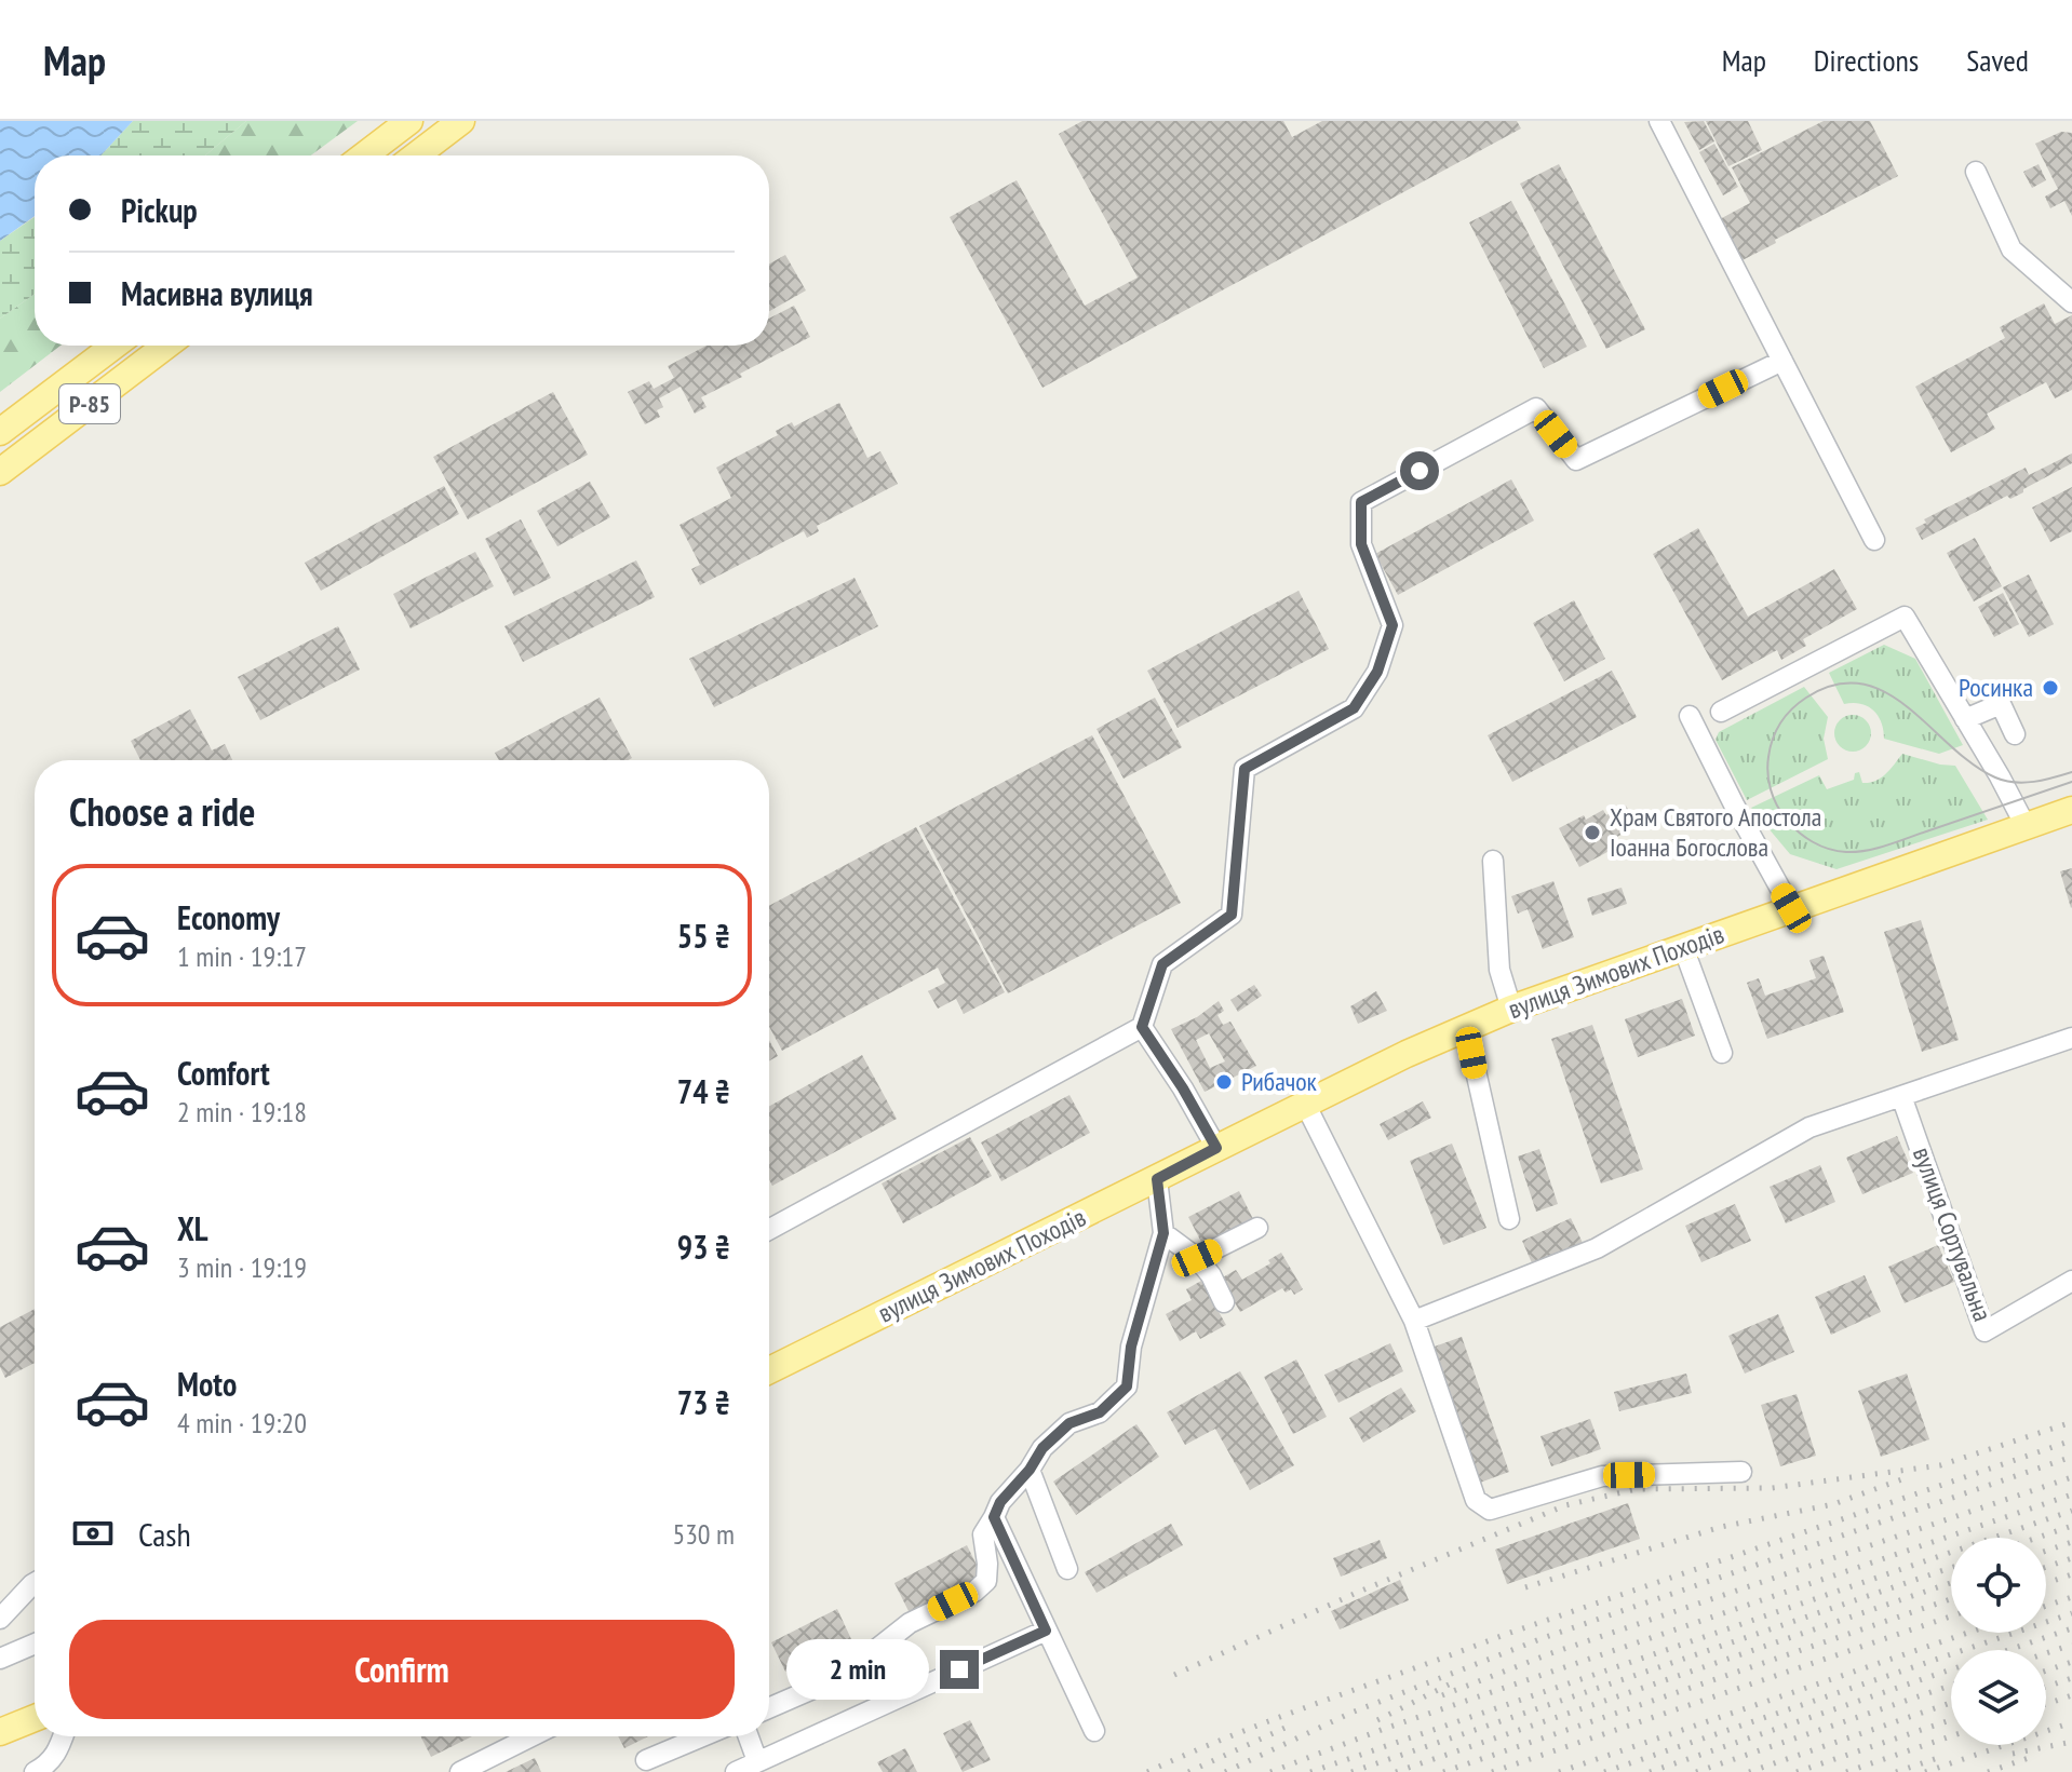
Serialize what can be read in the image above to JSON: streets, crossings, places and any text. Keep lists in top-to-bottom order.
{
  "streets": {
    "main road": ["Р-85", "вулиця Зимових Походів"],
    "street": ["вулиця Сортувальна"]
  },
  "places": ["Росинка", "Храм Святого Апостола Іоанна Богослова", "Рибачок"],
  "page": {
    "header": "Map",
    "nav": ["Map", "Directions", "Saved"],
    "banner": ["Pickup", "Масивна вулиця"],
    "heading": "Choose a ride",
    "list": [
      {
        "name": "Economy",
        "note": "1 min · 19:17",
        "value": "55 ₴"
      },
      {
        "name": "Comfort",
        "note": "2 min · 19:18",
        "value": "74 ₴"
      },
      {
        "name": "XL",
        "note": "3 min · 19:19",
        "value": "93 ₴"
      },
      {
        "name": "Moto",
        "note": "4 min · 19:20",
        "value": "73 ₴"
      }
    ],
    "pay": ["Cash", "530 m"],
    "buttons": "Confirm",
    "bubble": "2 min"
  }
}
